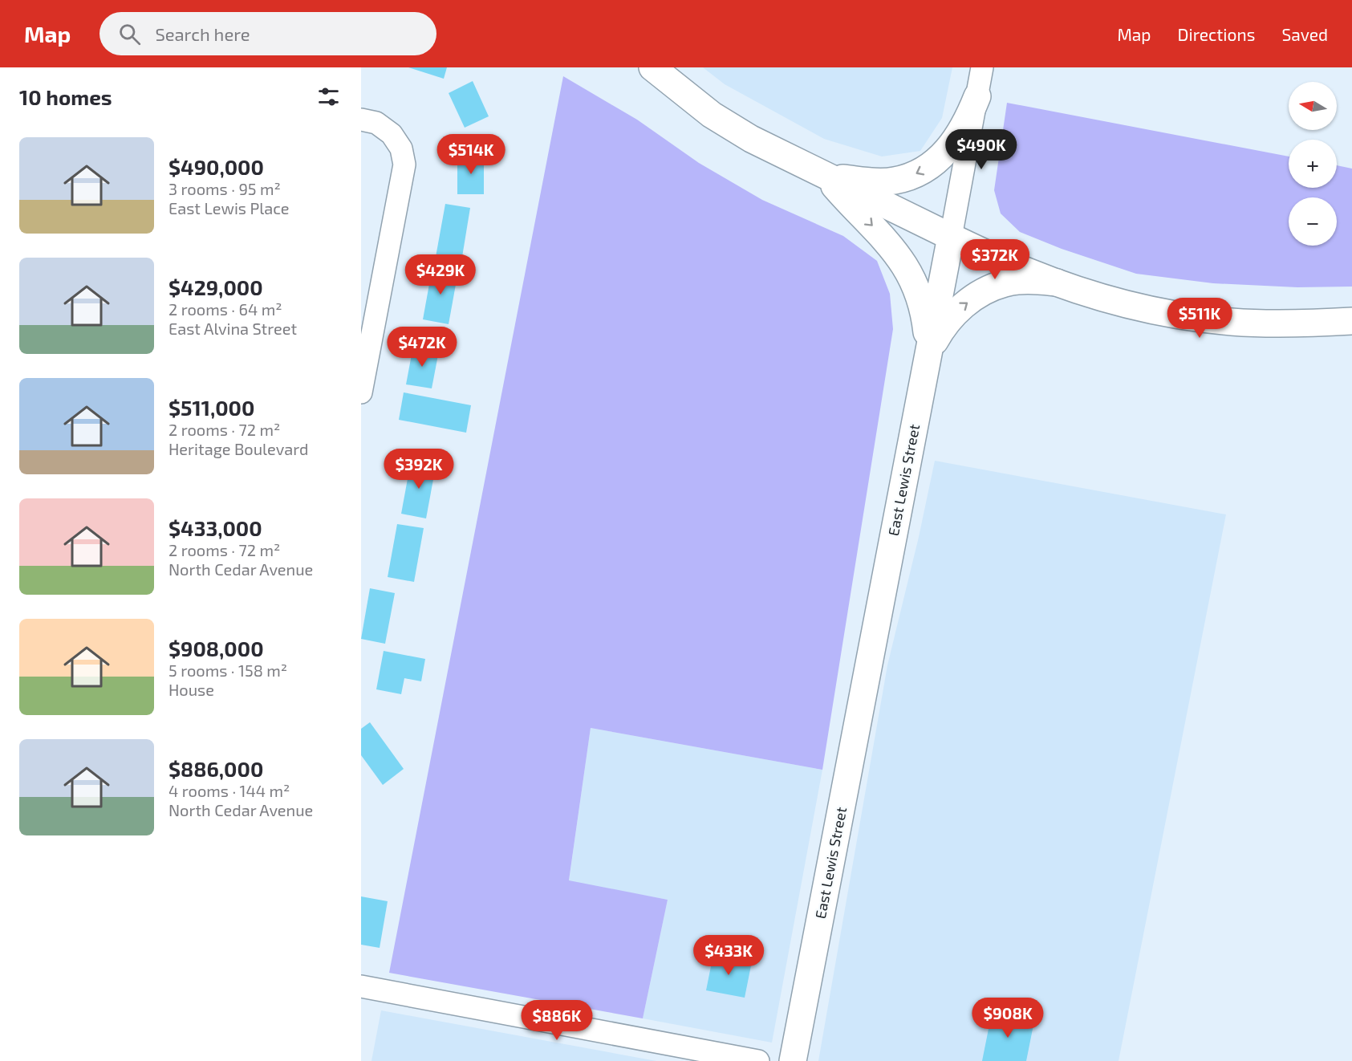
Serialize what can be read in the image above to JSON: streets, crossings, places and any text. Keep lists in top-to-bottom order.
{
  "streets": {
    "main road": ["East Lewis Street"]
  },
  "north": "left",
  "page": {
    "header": "Map",
    "search": "Search here",
    "nav": ["Map", "Directions", "Saved"],
    "heading": "10 homes",
    "map_buttons": ["+", "−"],
    "list": [
      {
        "name": "$490,000",
        "note": "3 rooms · 95 m² · East Lewis Place"
      },
      {
        "name": "$429,000",
        "note": "2 rooms · 64 m² · East Alvina Street"
      },
      {
        "name": "$511,000",
        "note": "2 rooms · 72 m² · Heritage Boulevard"
      },
      {
        "name": "$433,000",
        "note": "2 rooms · 72 m² · North Cedar Avenue"
      },
      {
        "name": "$908,000",
        "note": "5 rooms · 158 m² · House"
      },
      {
        "name": "$886,000",
        "note": "4 rooms · 144 m² · North Cedar Avenue"
      }
    ],
    "price": [
      "$490K",
      "$514K",
      "$372K",
      "$429K",
      "$511K",
      "$472K",
      "$392K",
      "$433K",
      "$908K",
      "$886K"
    ]
  }
}
